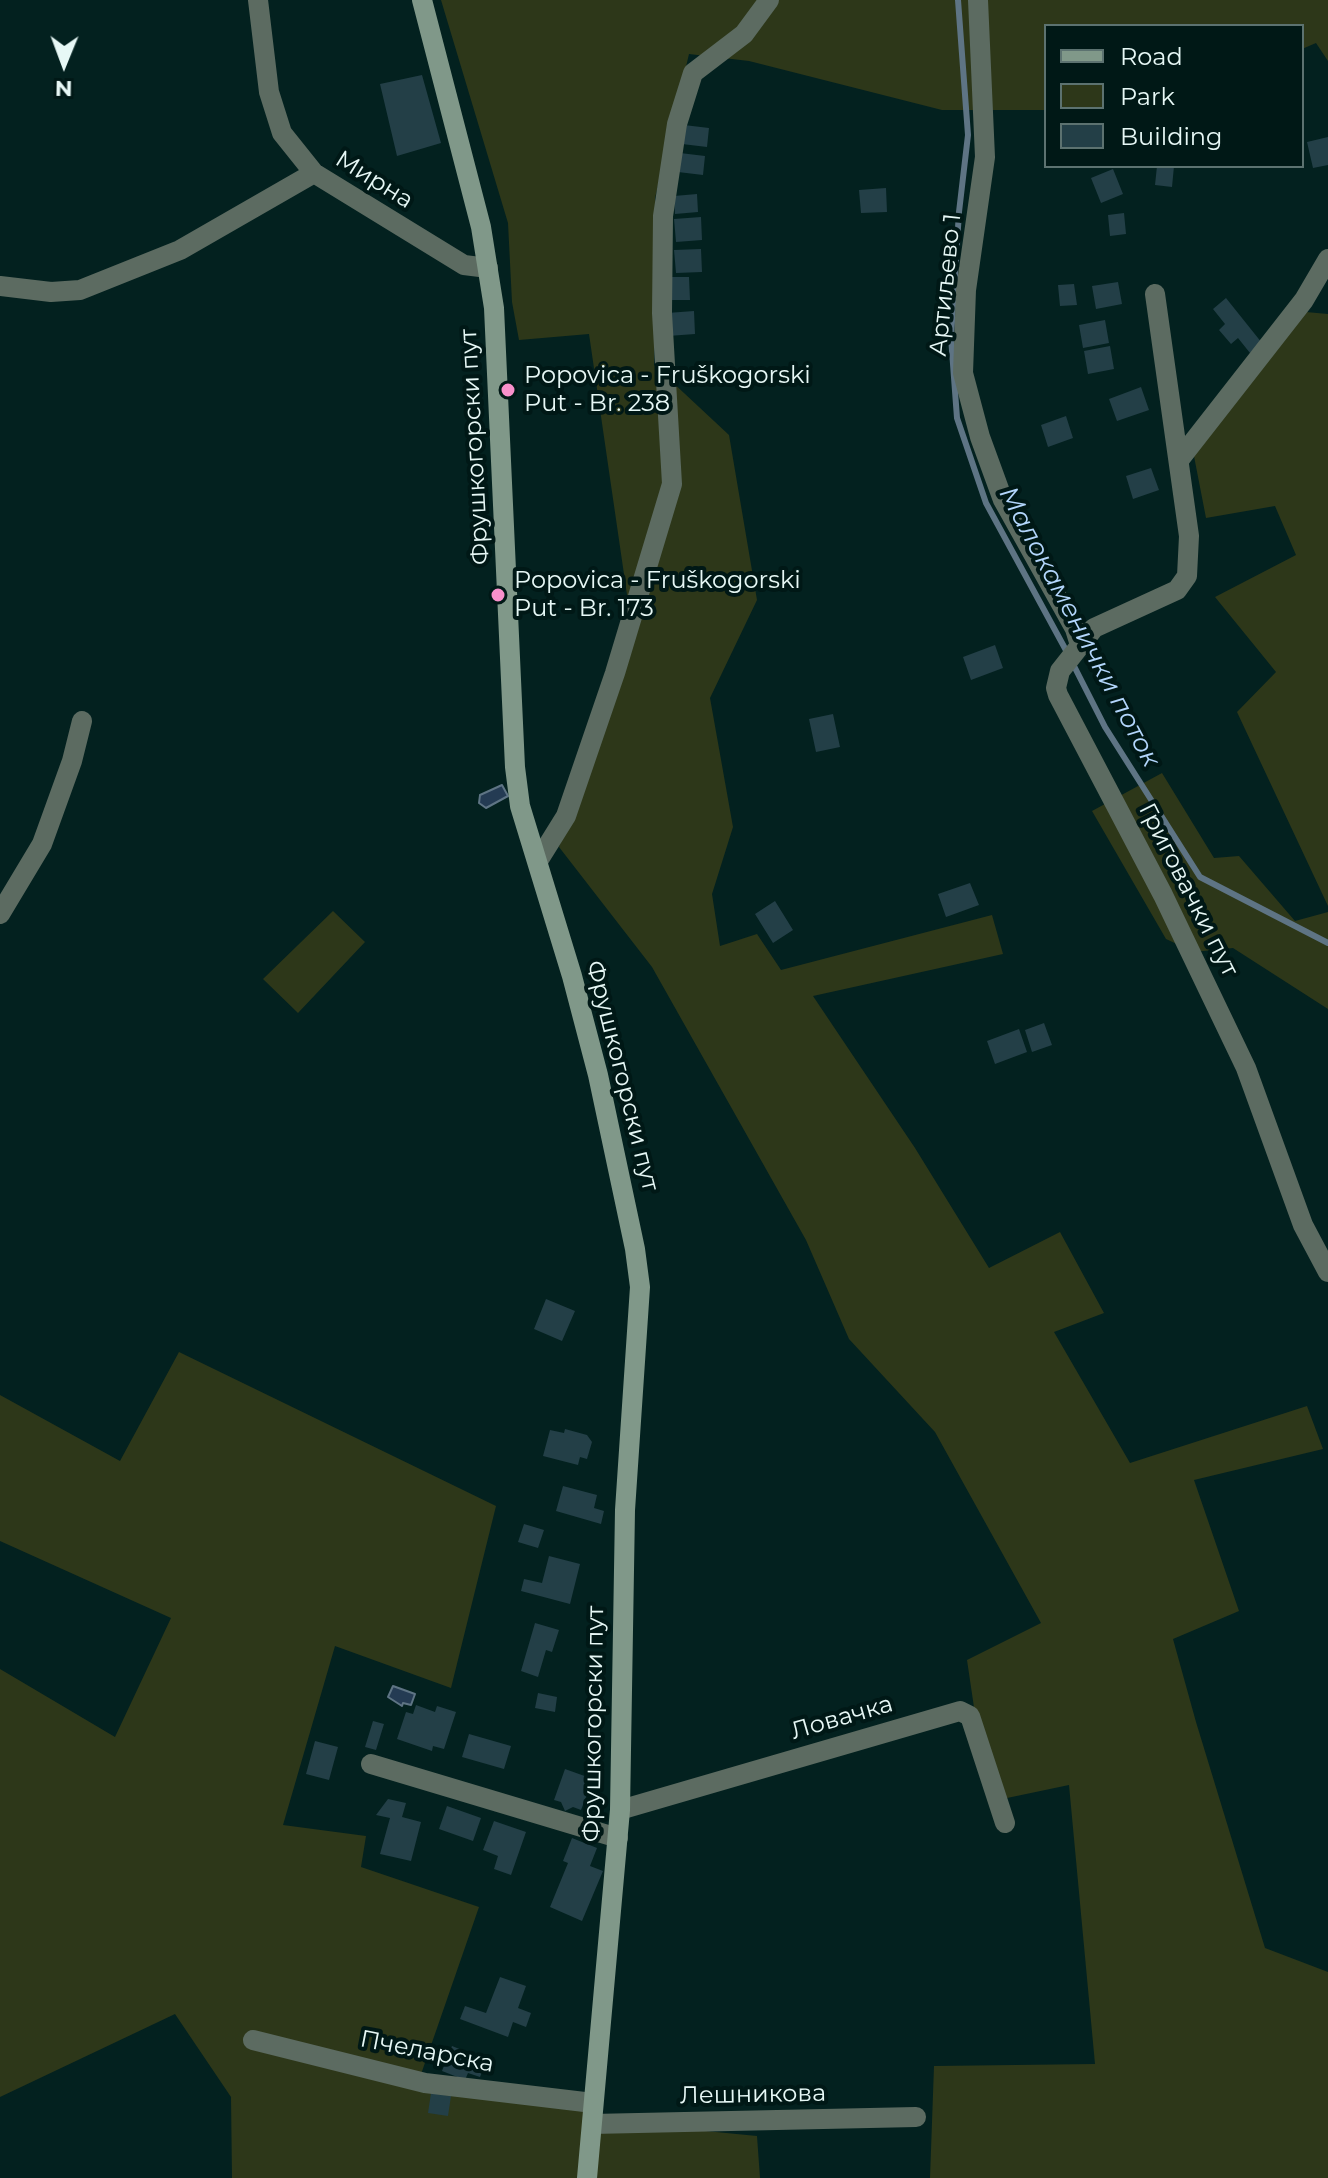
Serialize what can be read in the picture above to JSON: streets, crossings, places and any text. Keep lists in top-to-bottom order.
{
  "streets": {
    "street": [
      "Мирна",
      "Артиљево 1",
      "Фрушкогорски пут",
      "Григовачки пут",
      "Ловачка",
      "Пчеларска",
      "Лешникова"
    ]
  },
  "crossings": [
    ["Мирна", "Фрушкогорски пут"],
    ["Артиљево 1", "Григовачки пут"],
    ["Фрушкогорски пут", "Ловачка"],
    ["Фрушкогорски пут", "Пчеларска"],
    ["Фрушкогорски пут", "Лешникова"],
    ["Пчеларска", "Лешникова"]
  ],
  "water": ["Малокаменички поток"],
  "places": ["Popovica - Fruškogorski Put - Br. 238", "Popovica - Fruškogorski Put - Br. 173"],
  "legend": ["Road", "Park", "Building"],
  "north": "bottom"
}
